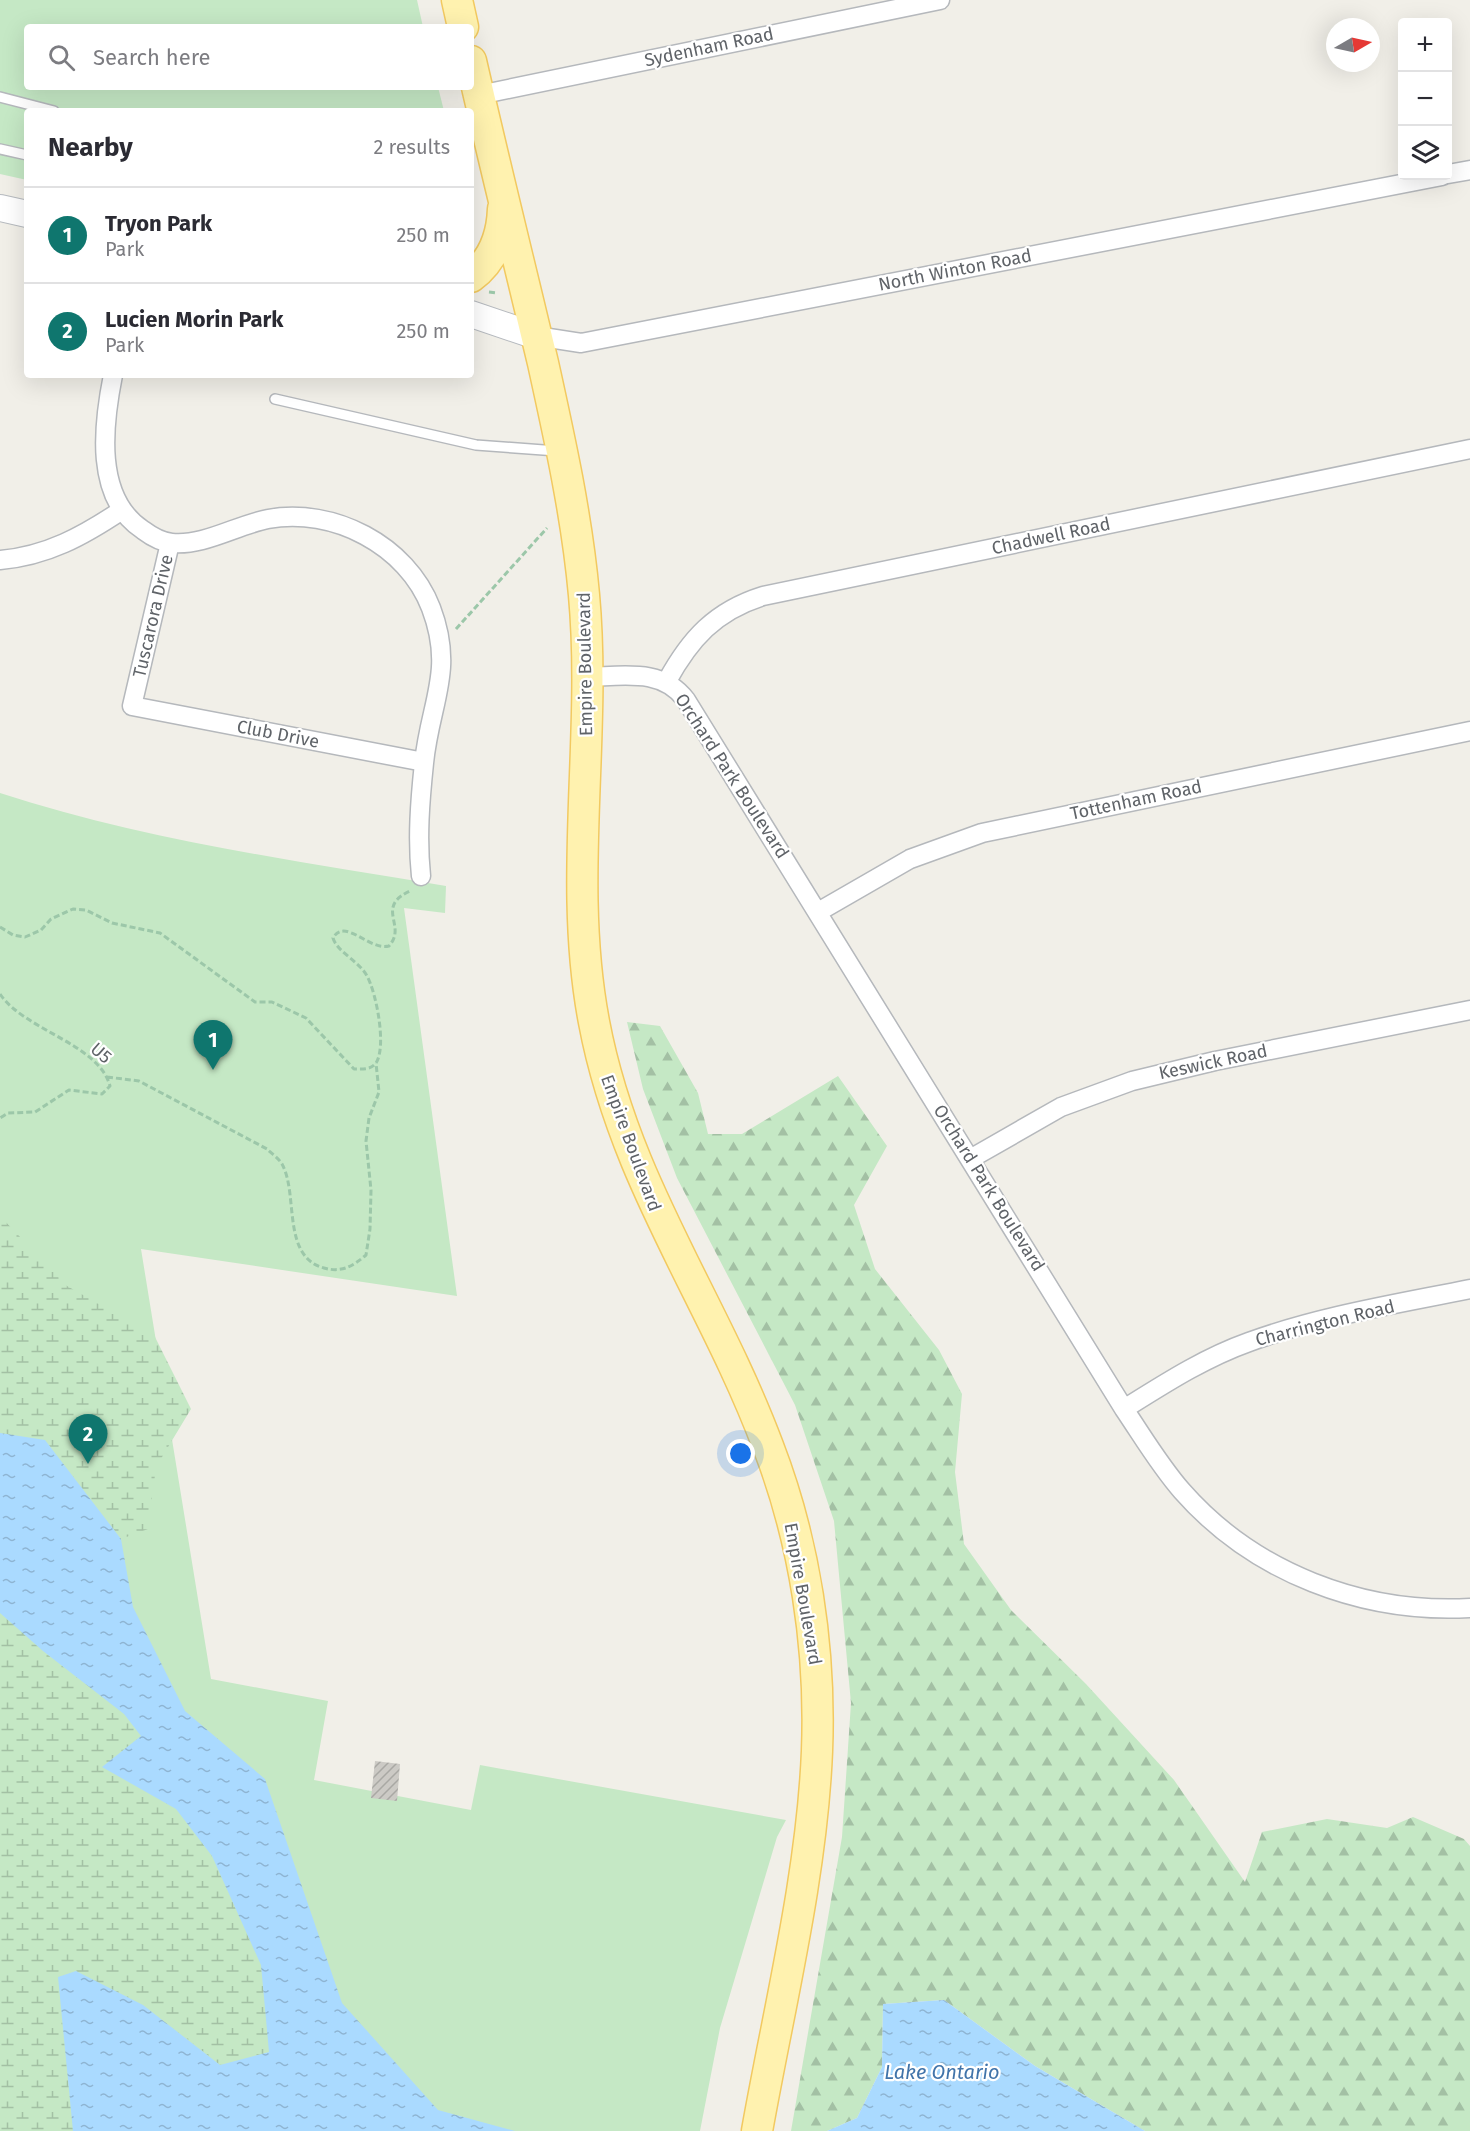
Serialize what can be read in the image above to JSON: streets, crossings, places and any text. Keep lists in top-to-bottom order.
{
  "streets": {
    "main road": ["North Winton Road", "Empire Boulevard"],
    "street": [
      "Sydenham Road",
      "Chadwell Road",
      "Tuscarora Drive",
      "Club Drive",
      "Orchard Park Boulevard",
      "Tottenham Road",
      "Keswick Road",
      "Charrington Road"
    ],
    "path": ["U5"]
  },
  "crossings": [
    ["Sydenham Road", "Empire Boulevard"],
    ["North Winton Road", "Empire Boulevard"],
    ["Chadwell Road", "Orchard Park Boulevard"],
    ["Tuscarora Drive", "Club Drive"],
    ["Empire Boulevard", "Orchard Park Boulevard"],
    ["Orchard Park Boulevard", "Tottenham Road"],
    ["Orchard Park Boulevard", "Keswick Road"],
    ["Orchard Park Boulevard", "Charrington Road"]
  ],
  "water": ["Lake Ontario"],
  "north": "right",
  "page": {
    "map_buttons": ["+", "−"],
    "search": "Search here",
    "heading": ["Nearby", "2 results"],
    "list": [
      {
        "mark": "1",
        "name": "Tryon Park",
        "note": "Park",
        "value": "250 m"
      },
      {
        "mark": "2",
        "name": "Lucien Morin Park",
        "note": "Park",
        "value": "250 m"
      }
    ],
    "pins": ["1", "2"]
  }
}
